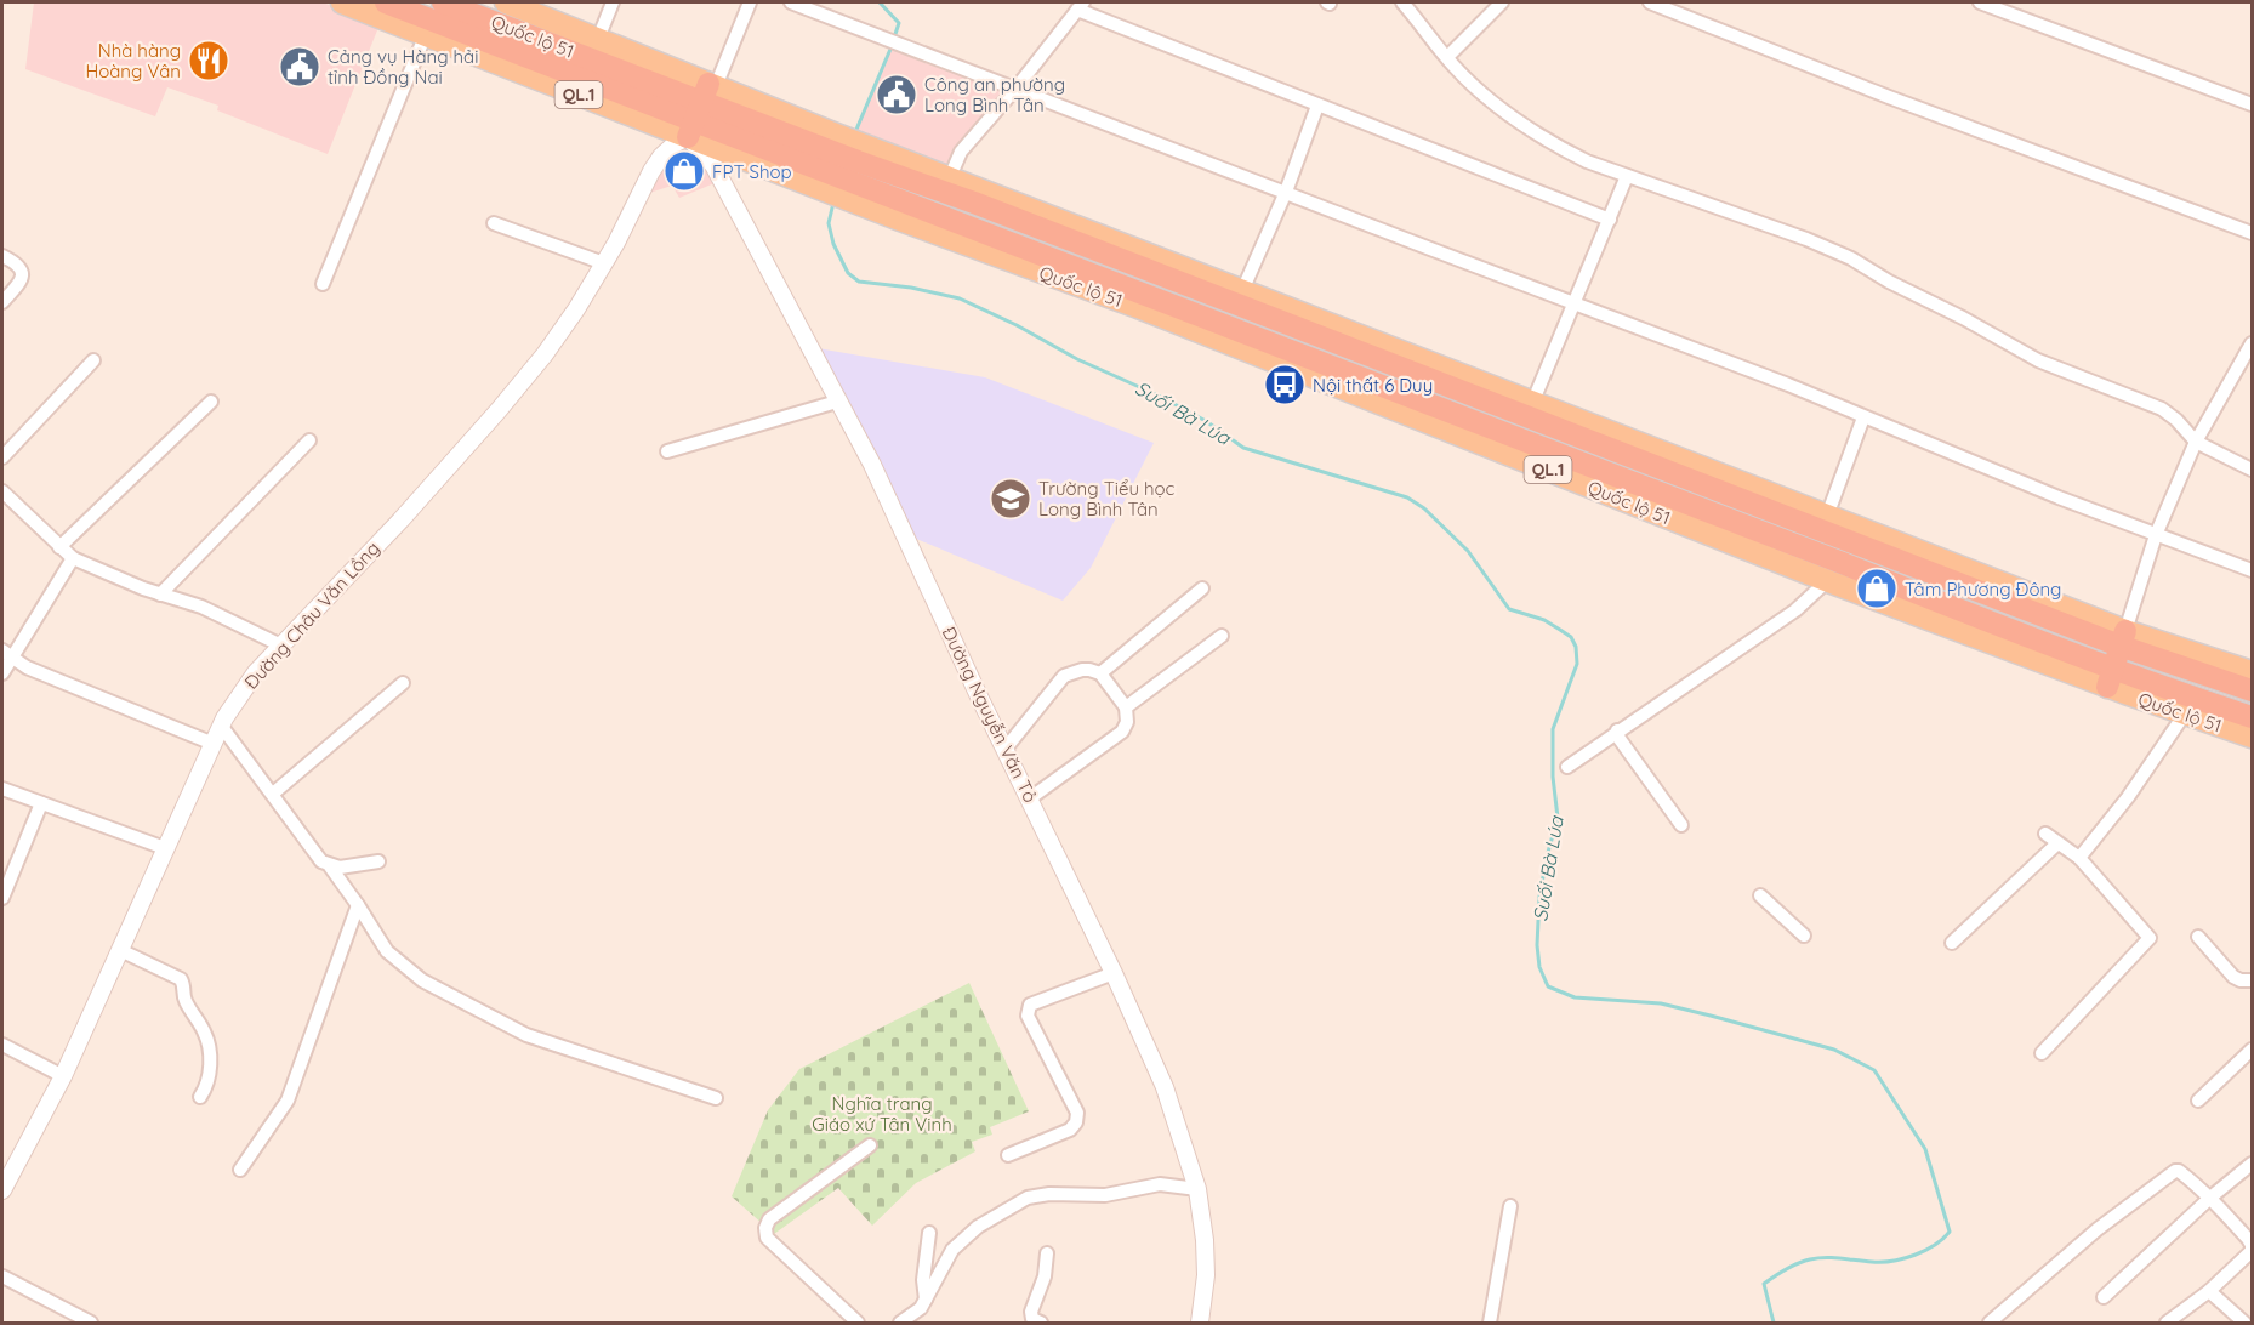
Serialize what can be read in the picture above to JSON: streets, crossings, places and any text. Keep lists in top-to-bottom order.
{
  "streets": {
    "highway": ["Quốc lộ 51", "QL.1"],
    "street": ["Đường Châu Văn Lồng", "Đường Nguyễn Văn Tỏ"]
  },
  "crossings": [
    ["Quốc lộ 51", "QL.1"],
    ["Quốc lộ 51", "Đường Châu Văn Lồng"],
    ["Quốc lộ 51", "Đường Nguyễn Văn Tỏ"],
    ["Đường Châu Văn Lồng", "Đường Nguyễn Văn Tỏ"]
  ],
  "water": ["Suối Bà Lúa"],
  "parks": ["Nghĩa trang Giáo xứ Tân Vinh"],
  "places": {
    "restaurant": ["Nhà hàng Hoàng Vân"],
    "public building": ["Cảng vụ Hàng hải tỉnh Đồng Nai", "Công an phường Long Bình Tân"],
    "shop": ["FPT Shop", "Tâm Phương Đông"],
    "bus stop": ["Nội thất 6 Duy"],
    "school or university": ["Trường Tiểu học Long Bình Tân"]
  }
}
